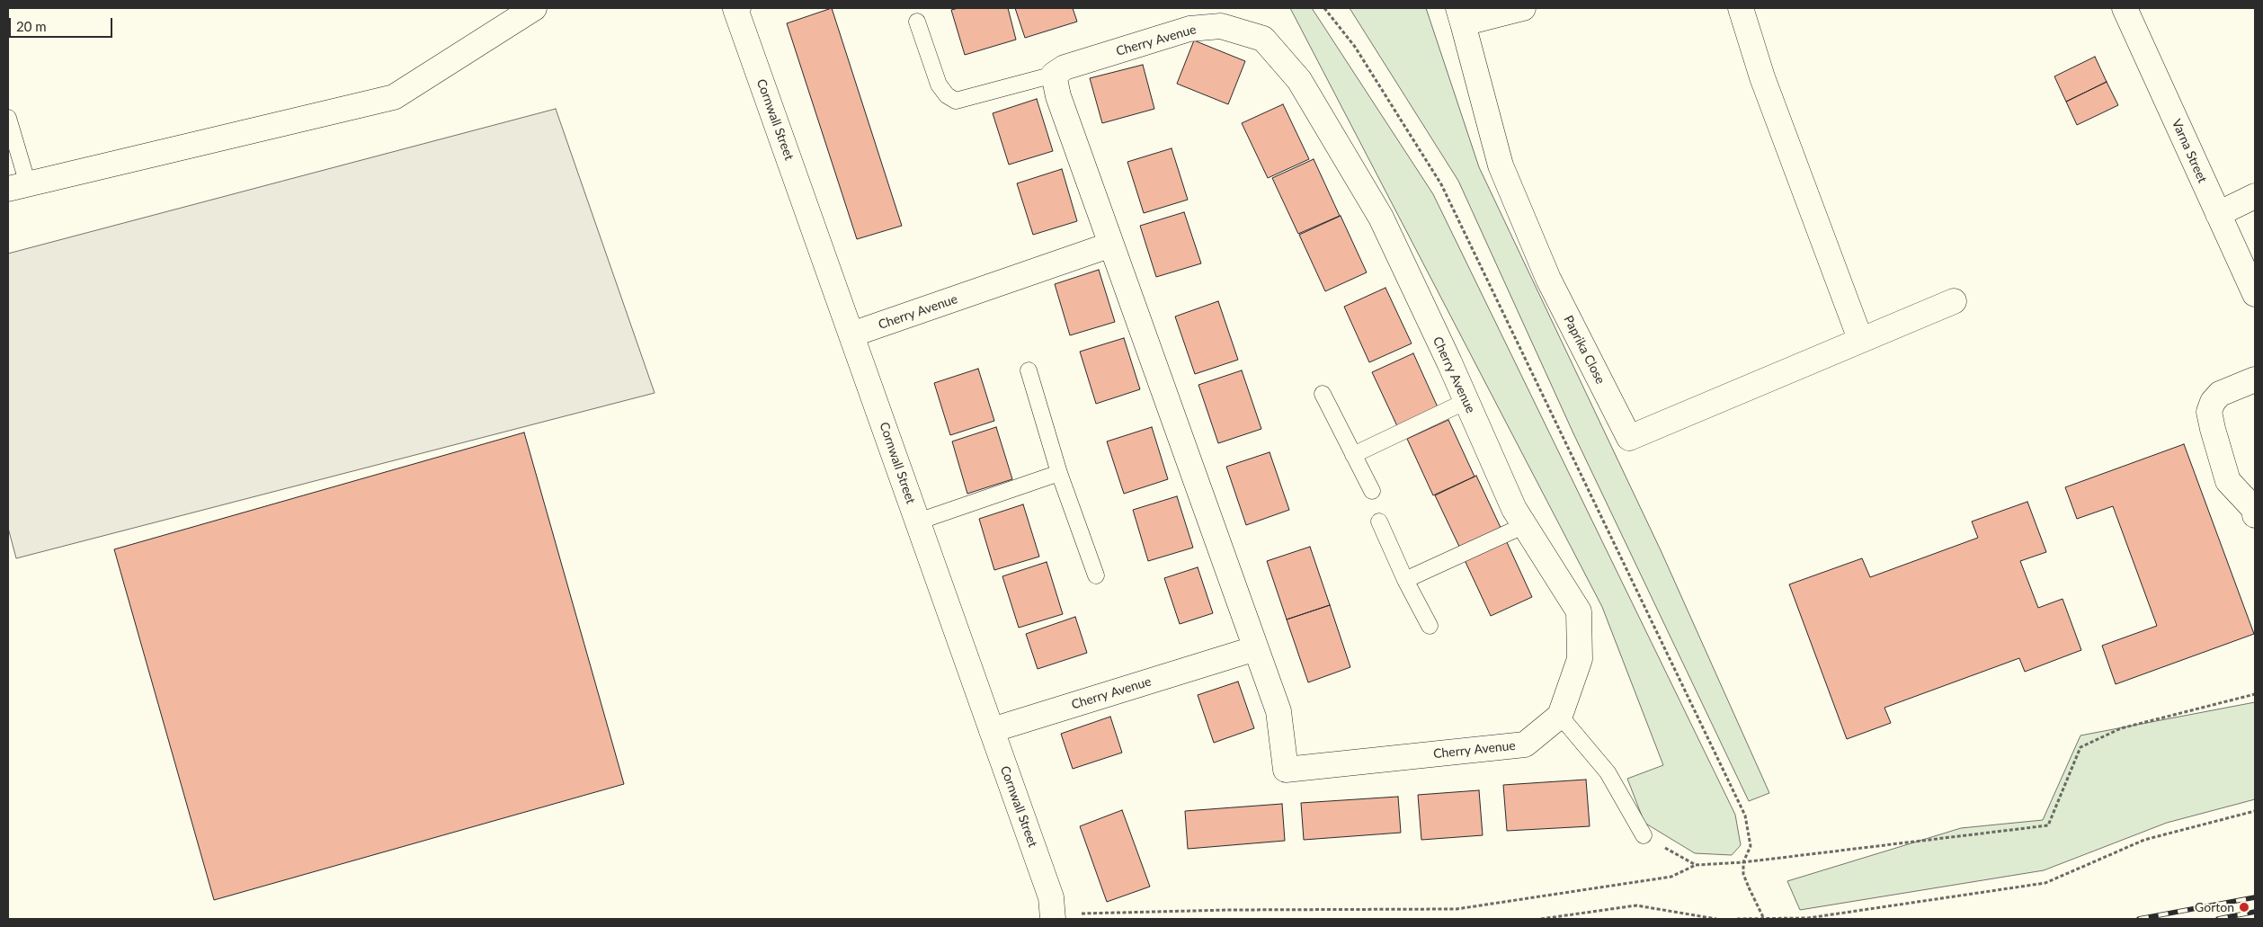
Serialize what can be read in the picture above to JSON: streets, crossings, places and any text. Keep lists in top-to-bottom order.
{
  "streets": {
    "street": [
      "Cherry Avenue",
      "Cornwall Street",
      "Varna Street",
      "Paprika Close"
    ]
  },
  "crossings": [
    ["Cherry Avenue", "Cornwall Street"]
  ],
  "places": ["Gorton"],
  "scale_bar": "20 m"
}
